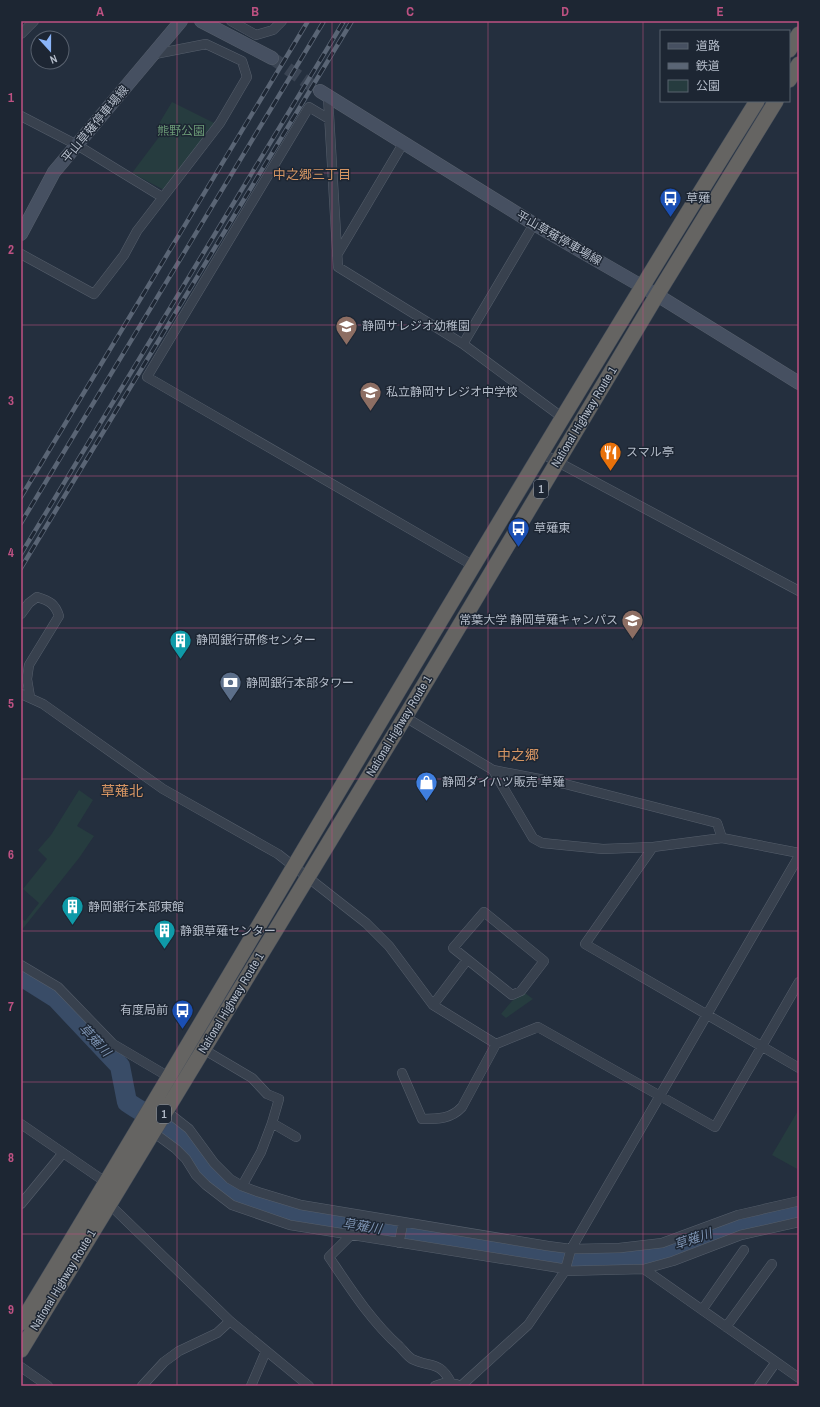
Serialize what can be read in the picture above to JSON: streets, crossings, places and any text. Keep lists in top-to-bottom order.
{
  "streets": {
    "highway": ["National Highway Route 1", "1"],
    "main road": ["平山草薙停車場線"]
  },
  "crossings": [
    ["平山草薙停車場線", "National Highway Route 1"]
  ],
  "districts": ["中之郷三丁目", "中之郷", "草薙北"],
  "water": ["草薙川"],
  "parks": ["熊野公園"],
  "places": {
    "bus stop": ["草薙", "草薙東", "有度局前"],
    "school or university": ["静岡サレジオ幼稚園", "私立静岡サレジオ中学校", "常葉大学 静岡草薙キャンパス"],
    "restaurant": ["スマル亭"],
    "building": ["静岡銀行研修センター", "静岡銀行本部東館", "静銀草薙センター"],
    "bank": ["静岡銀行本部タワー"],
    "shop": ["静岡ダイハツ販売 草薙"]
  },
  "legend": ["道路", "鉄道", "公園"],
  "north": "bottom",
  "grid": {
    "columns": [
      "A",
      "B",
      "C",
      "D",
      "E"
    ],
    "rows": [
      "1",
      "2",
      "3",
      "4",
      "5",
      "6",
      "7",
      "8",
      "9"
    ]
  }
}
